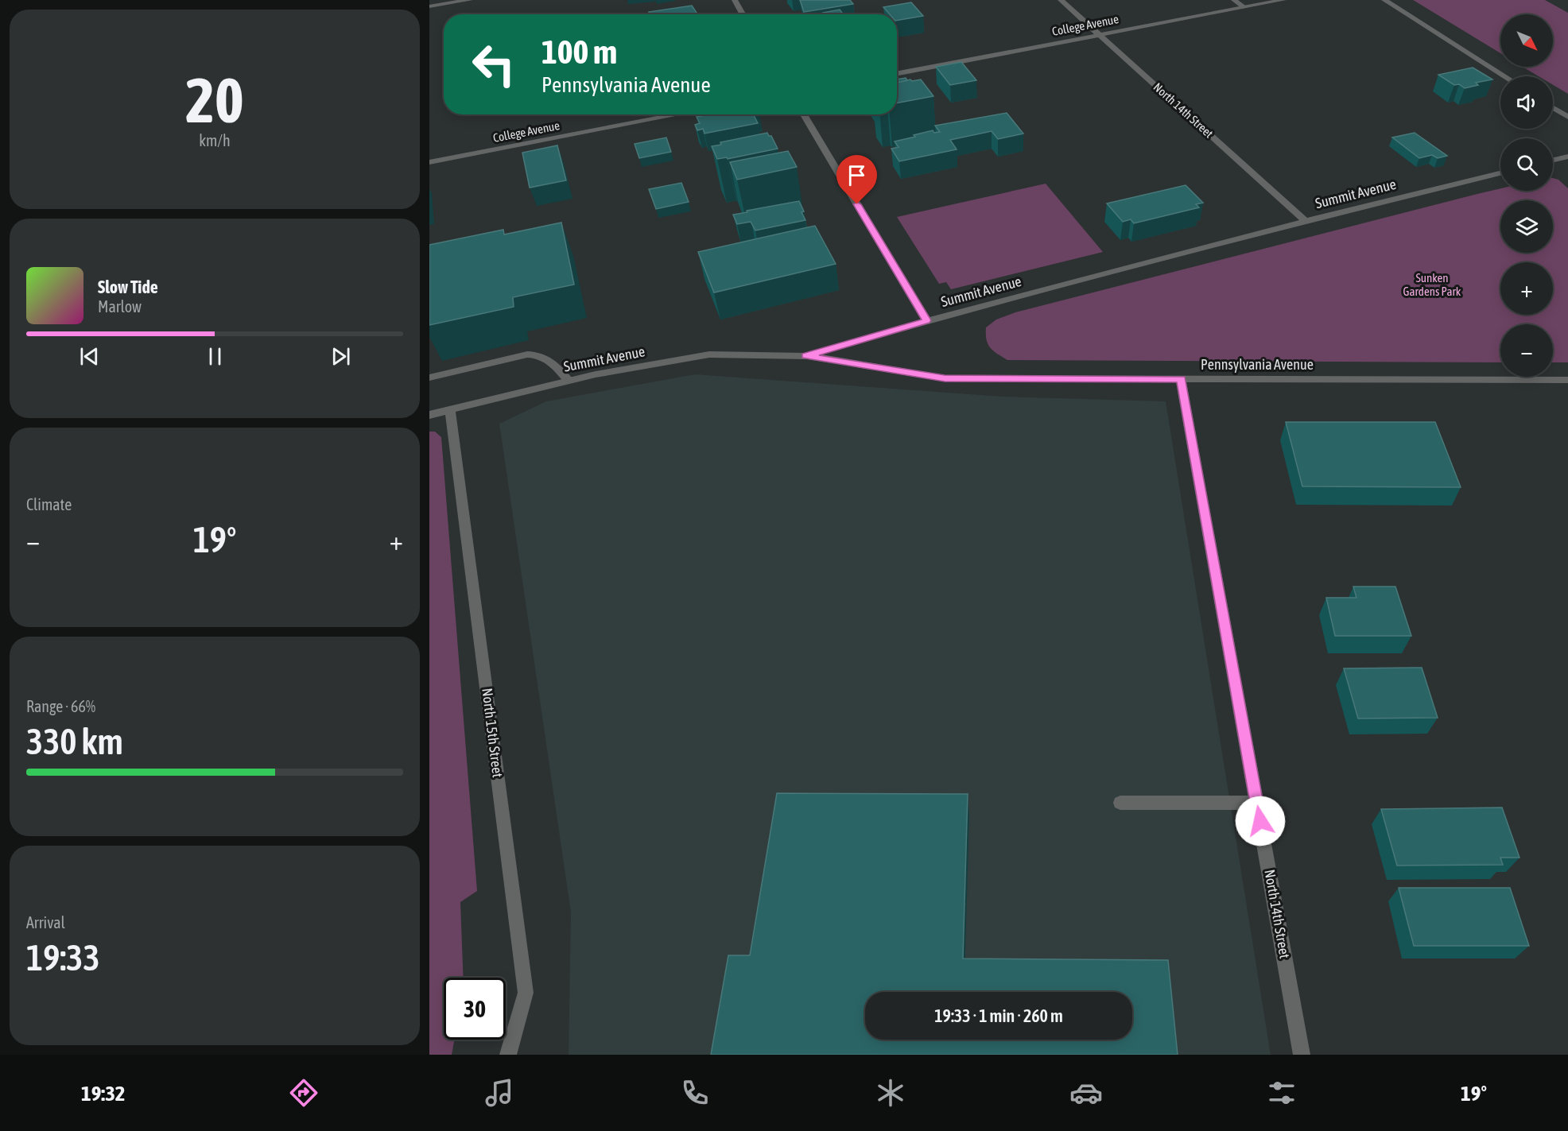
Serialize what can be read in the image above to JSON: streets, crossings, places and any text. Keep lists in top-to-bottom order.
{
  "streets": {
    "street": [
      "College Avenue",
      "North 14th Street",
      "Summit Avenue",
      "Pennsylvania Avenue",
      "North 15th Street"
    ]
  },
  "crossings": [
    ["College Avenue", "North 14th Street"],
    ["North 14th Street", "Summit Avenue"],
    ["North 14th Street", "Pennsylvania Avenue"],
    ["Summit Avenue", "Pennsylvania Avenue"],
    ["Summit Avenue", "North 15th Street"]
  ],
  "parks": ["Sunken Gardens Park"],
  "north": "bottom right",
  "page": {
    "tile": [
      ["20", "km/h"],
      "Climate",
      ["Range · 66%", "330 km"],
      ["Arrival", "19:33"]
    ],
    "map_buttons": ["+", "−"],
    "turn": ["100 m", "Pennsylvania Avenue"],
    "song": ["Slow Tide", "Marlow"],
    "heat": ["−", "19°", "+"],
    "limit": "30",
    "trip": "19:33 · 1 min · 260 m",
    "tabs": ["19:32", "19°"]
  }
}
